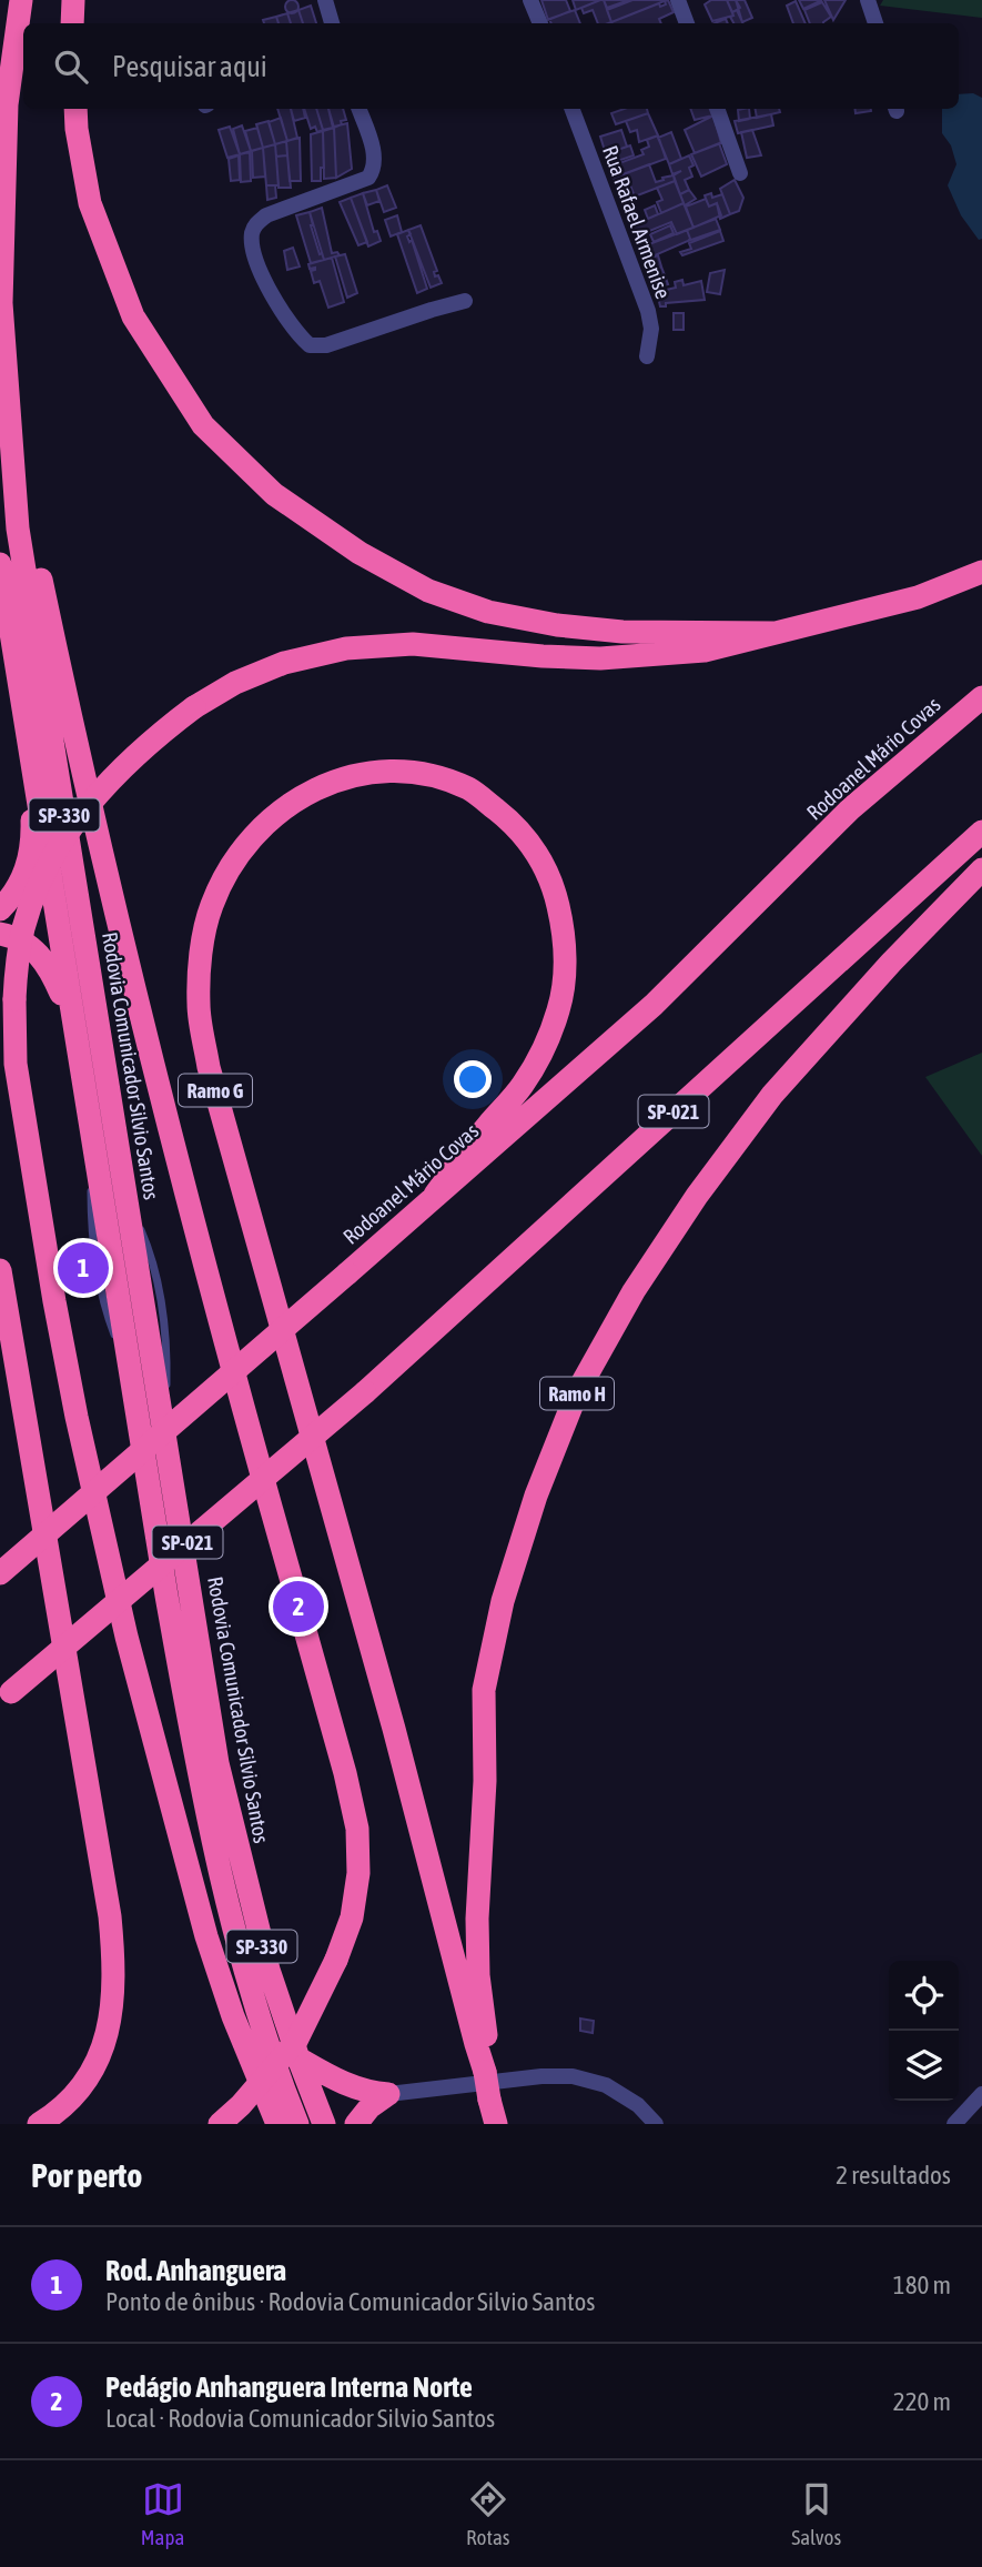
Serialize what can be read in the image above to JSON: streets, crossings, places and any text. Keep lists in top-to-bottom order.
{
  "streets": {
    "highway": [
      "Rodoanel Mário Covas",
      "SP-330",
      "Rodovia Comunicador Silvio Santos",
      "Ramo G",
      "SP-021",
      "Ramo H"
    ],
    "street": ["Rua Rafael Armenise"]
  },
  "crossings": [
    ["Rodoanel Mário Covas", "Ramo G"],
    ["Ramo G", "Ramo H"]
  ],
  "page": {
    "search": "Pesquisar aqui",
    "pins": ["1", "2"],
    "heading": ["Por perto", "2 resultados"],
    "list": [
      {
        "mark": "1",
        "name": "Rod. Anhanguera",
        "note": "Ponto de ônibus · Rodovia Comunicador Silvio Santos",
        "value": "180 m"
      },
      {
        "mark": "2",
        "name": "Pedágio Anhanguera Interna Norte",
        "note": "Local · Rodovia Comunicador Silvio Santos",
        "value": "220 m"
      }
    ],
    "nav": ["Mapa", "Rotas", "Salvos"]
  }
}
